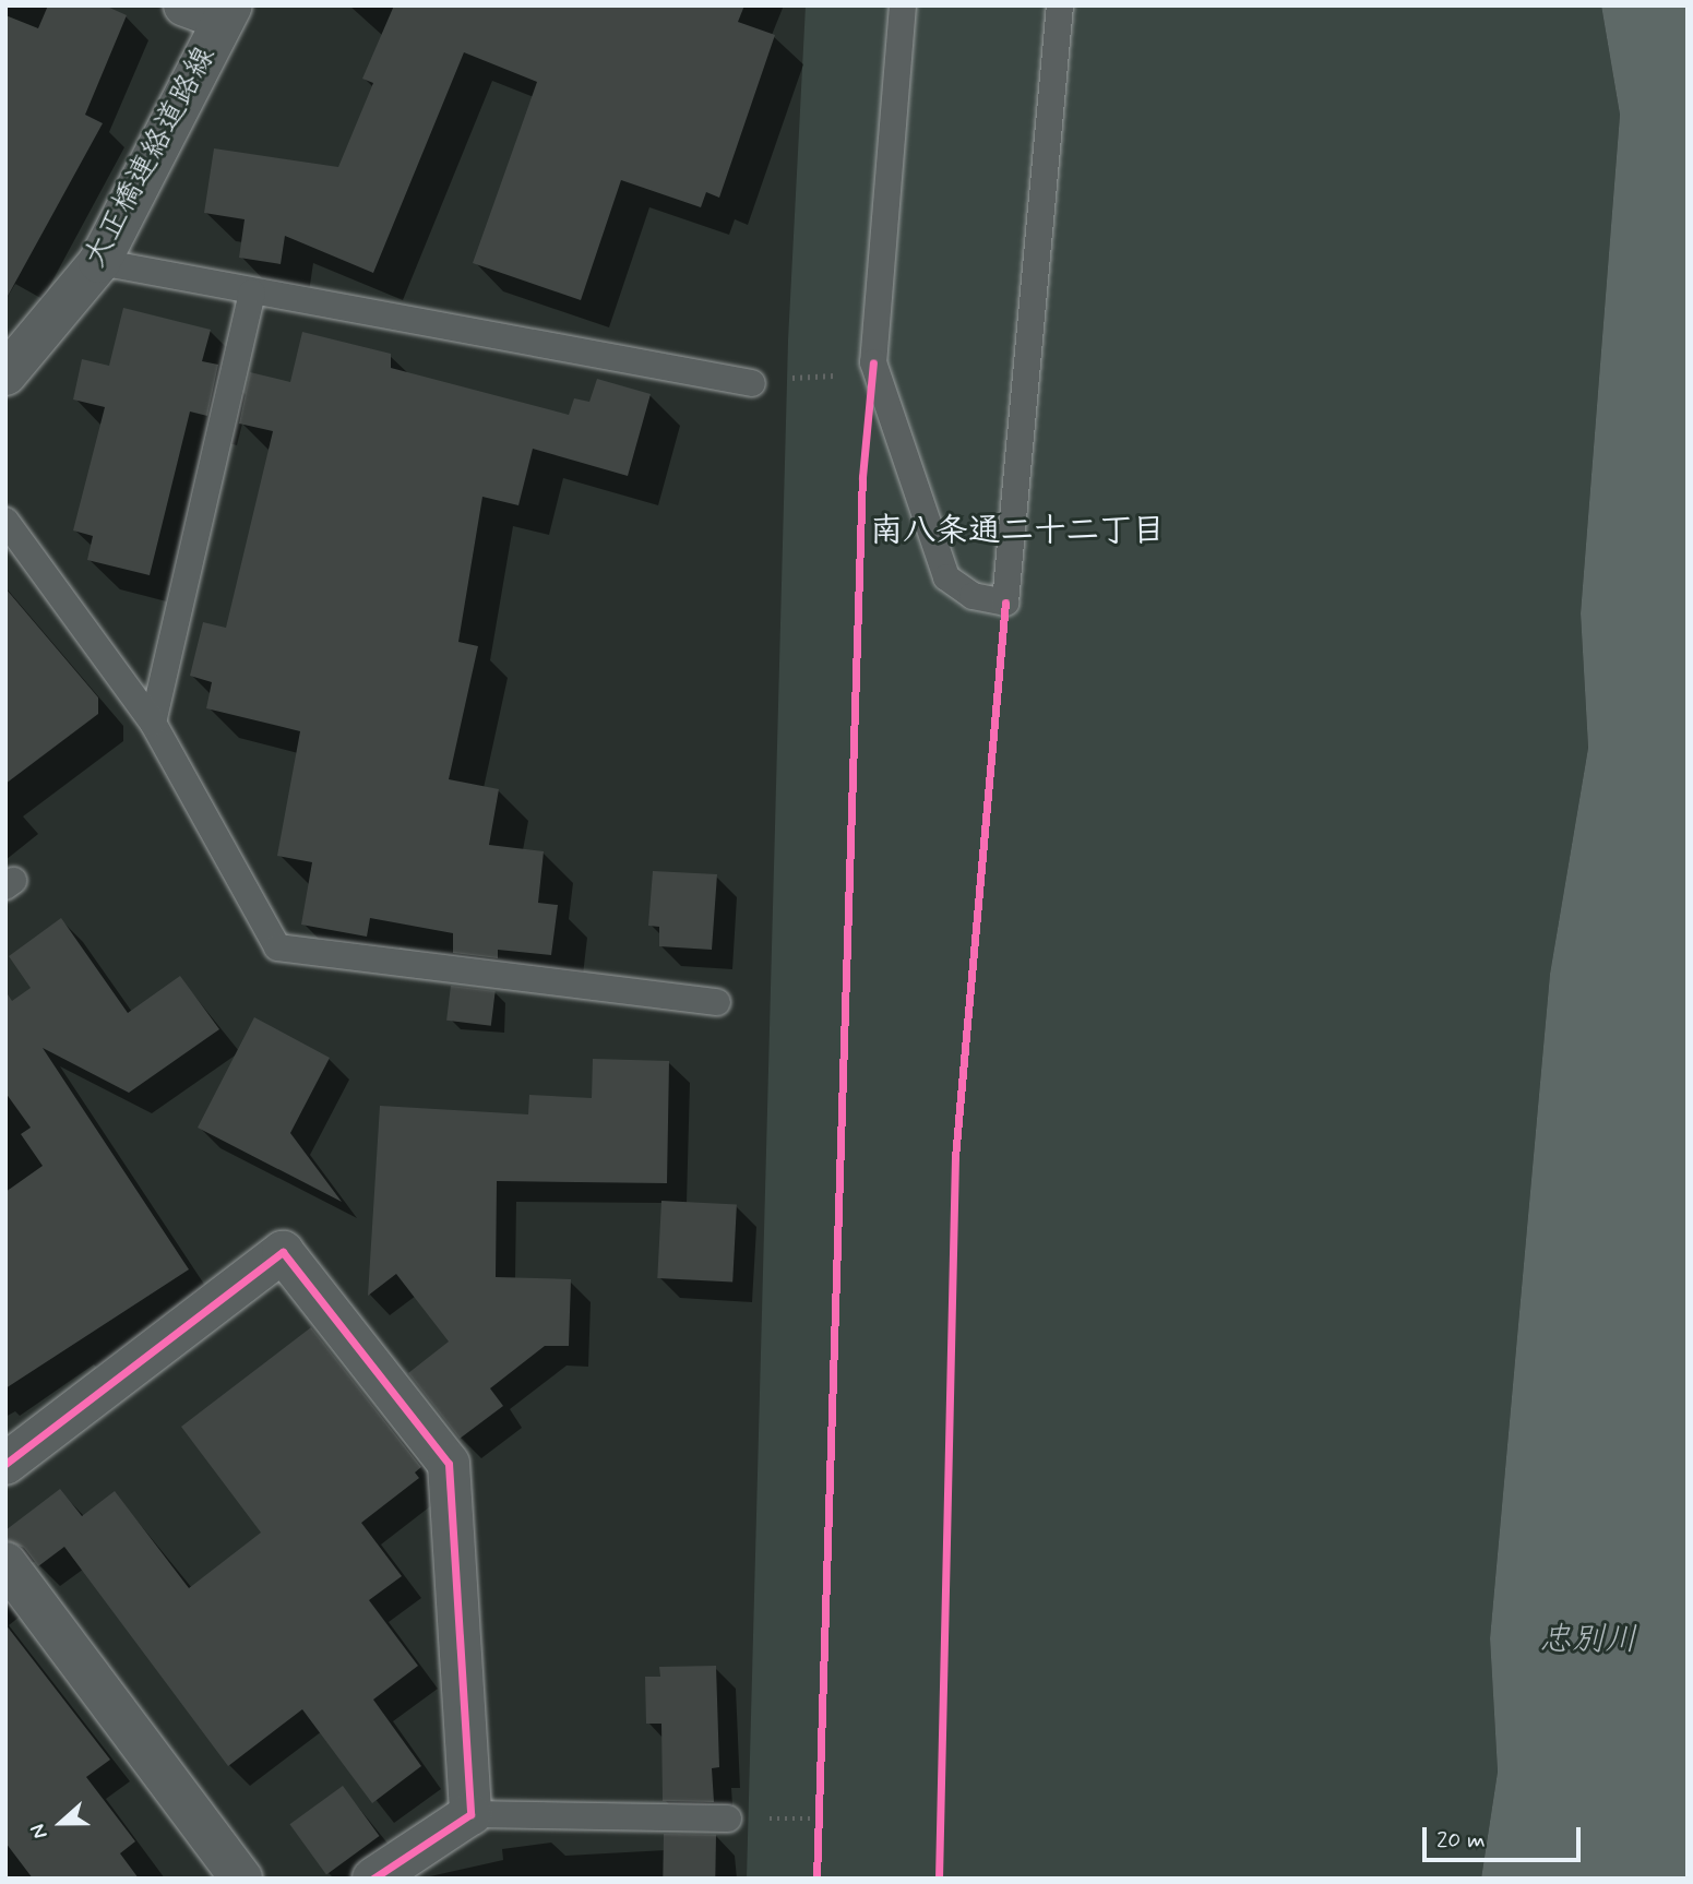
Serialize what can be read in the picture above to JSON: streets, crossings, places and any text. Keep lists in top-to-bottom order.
{
  "streets": {
    "street": ["大正橋連絡道路線"]
  },
  "districts": ["南八条通二十二丁目"],
  "water": ["忠別川"],
  "scale_bar": "20 m",
  "north": "left"
}
